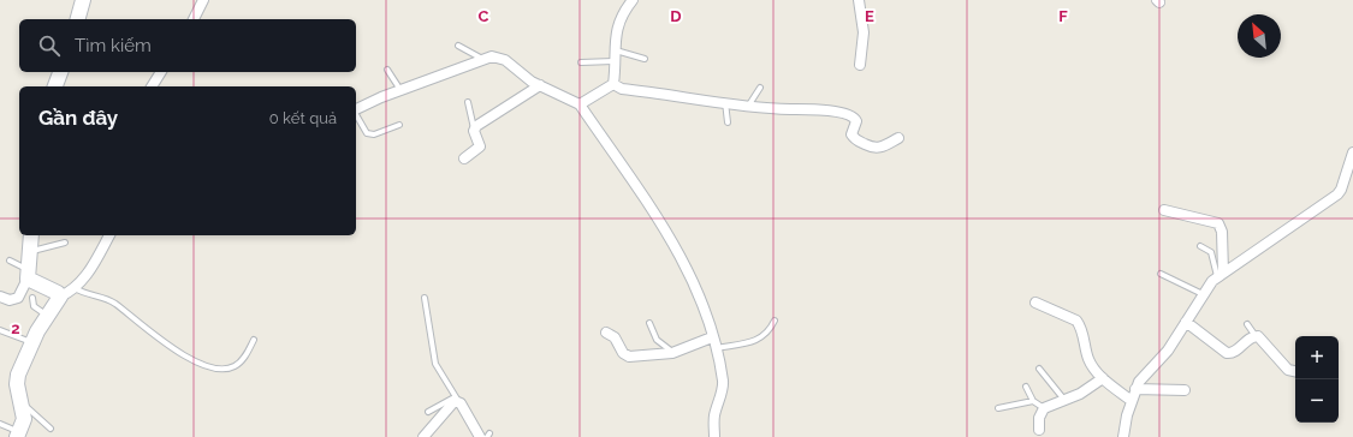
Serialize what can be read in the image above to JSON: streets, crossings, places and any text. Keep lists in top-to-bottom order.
{
  "north": "top left",
  "page": {
    "search": "Tìm kiếm",
    "heading": ["Gần đây", "0 kết quả"],
    "map_buttons": ["+", "−"]
  },
  "grid": {
    "columns": [
      "C",
      "D",
      "E",
      "F"
    ],
    "rows": ["2"]
  }
}
